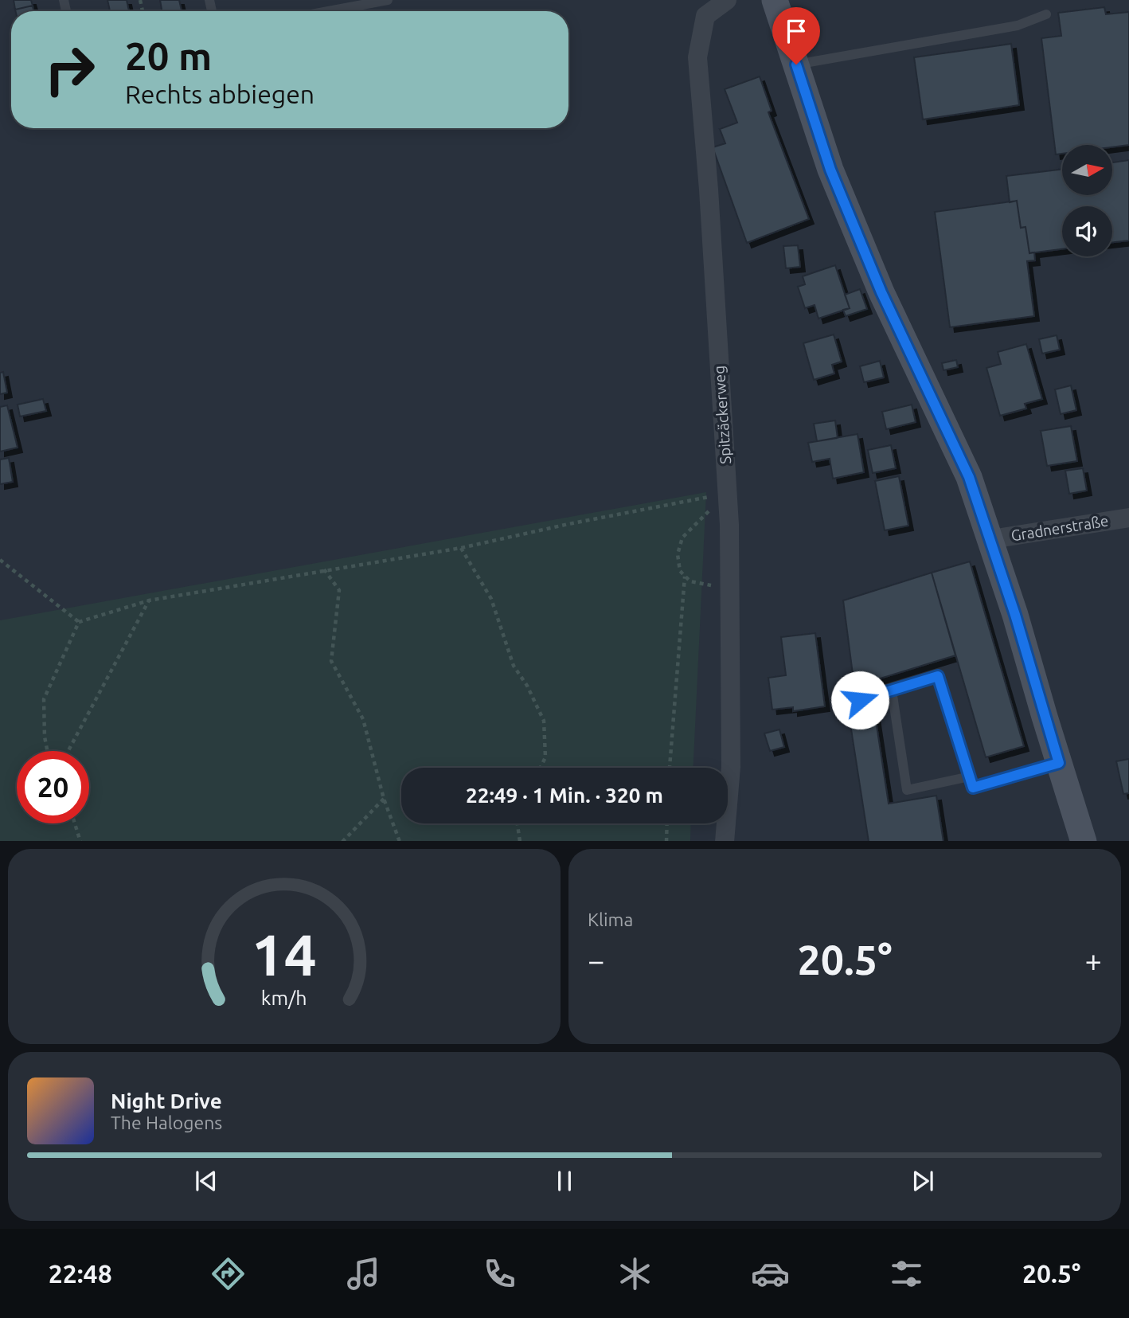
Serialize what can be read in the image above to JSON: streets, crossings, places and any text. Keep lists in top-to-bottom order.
{
  "streets": {
    "main road": ["Gradnerstraße"],
    "street": ["Spitzäckerweg"]
  },
  "north": "right",
  "page": {
    "turn": ["20 m", "Rechts abbiegen"],
    "limit": "20",
    "trip": "22:49 · 1 Min. · 320 m",
    "tile": "Klima",
    "heat": ["−", "20.5°", "+"],
    "song": ["Night Drive", "The Halogens"],
    "tabs": ["22:48", "20.5°"],
    "gauge": ["14", "km/h"]
  }
}
